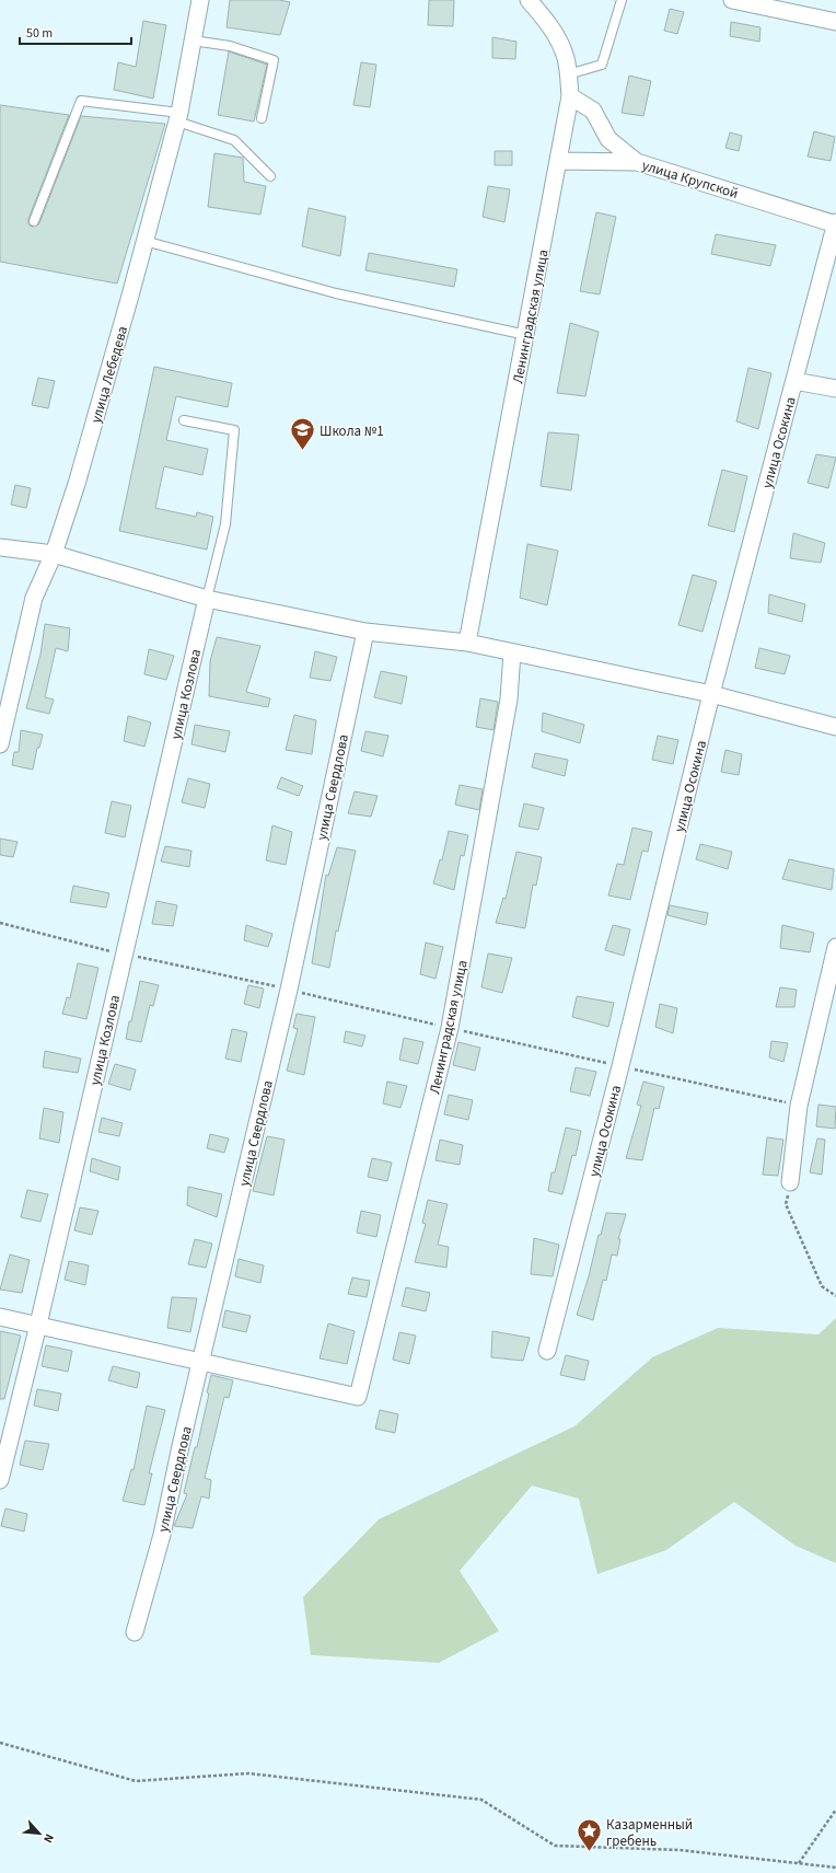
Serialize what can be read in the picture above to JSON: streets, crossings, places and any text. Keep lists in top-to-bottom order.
{
  "streets": {
    "street": [
      "улица Крупской",
      "Ленинградская улица",
      "улица Лебедева",
      "улица Осокина",
      "улица Козлова",
      "улица Свердлова"
    ]
  },
  "crossings": [
    ["улица Крупской", "Ленинградская улица"],
    ["улица Крупской", "улица Осокина"],
    ["Ленинградская улица", "улица Свердлова"]
  ],
  "places": {
    "school or university": ["Школа №1"],
    "place": ["Казарменный гребень"]
  },
  "scale_bar": "50 m",
  "north": "bottom right"
}
